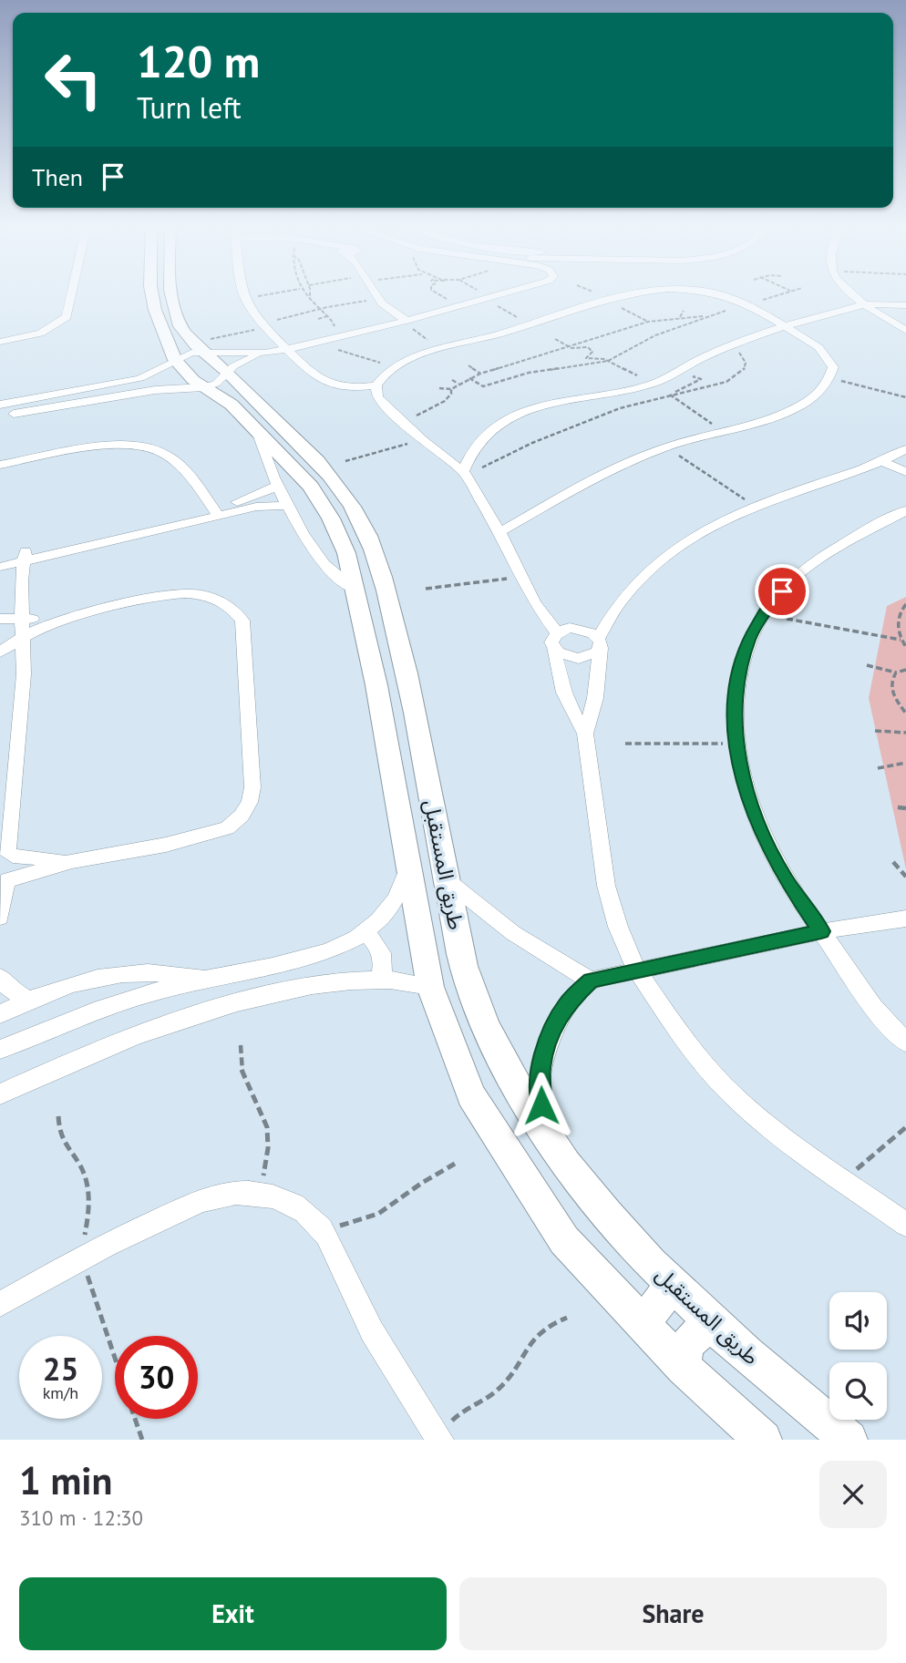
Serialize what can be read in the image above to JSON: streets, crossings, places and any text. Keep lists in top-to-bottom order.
{
  "streets": {
    "main road": ["طريق المستقبل"]
  },
  "page": {
    "turn": ["120 m", "Turn left"],
    "then": "Then",
    "speed": "25 km/h",
    "limit": "30",
    "heading": ["1 min", "310 m · 12:30"],
    "buttons": ["Exit", "Share"]
  }
}
